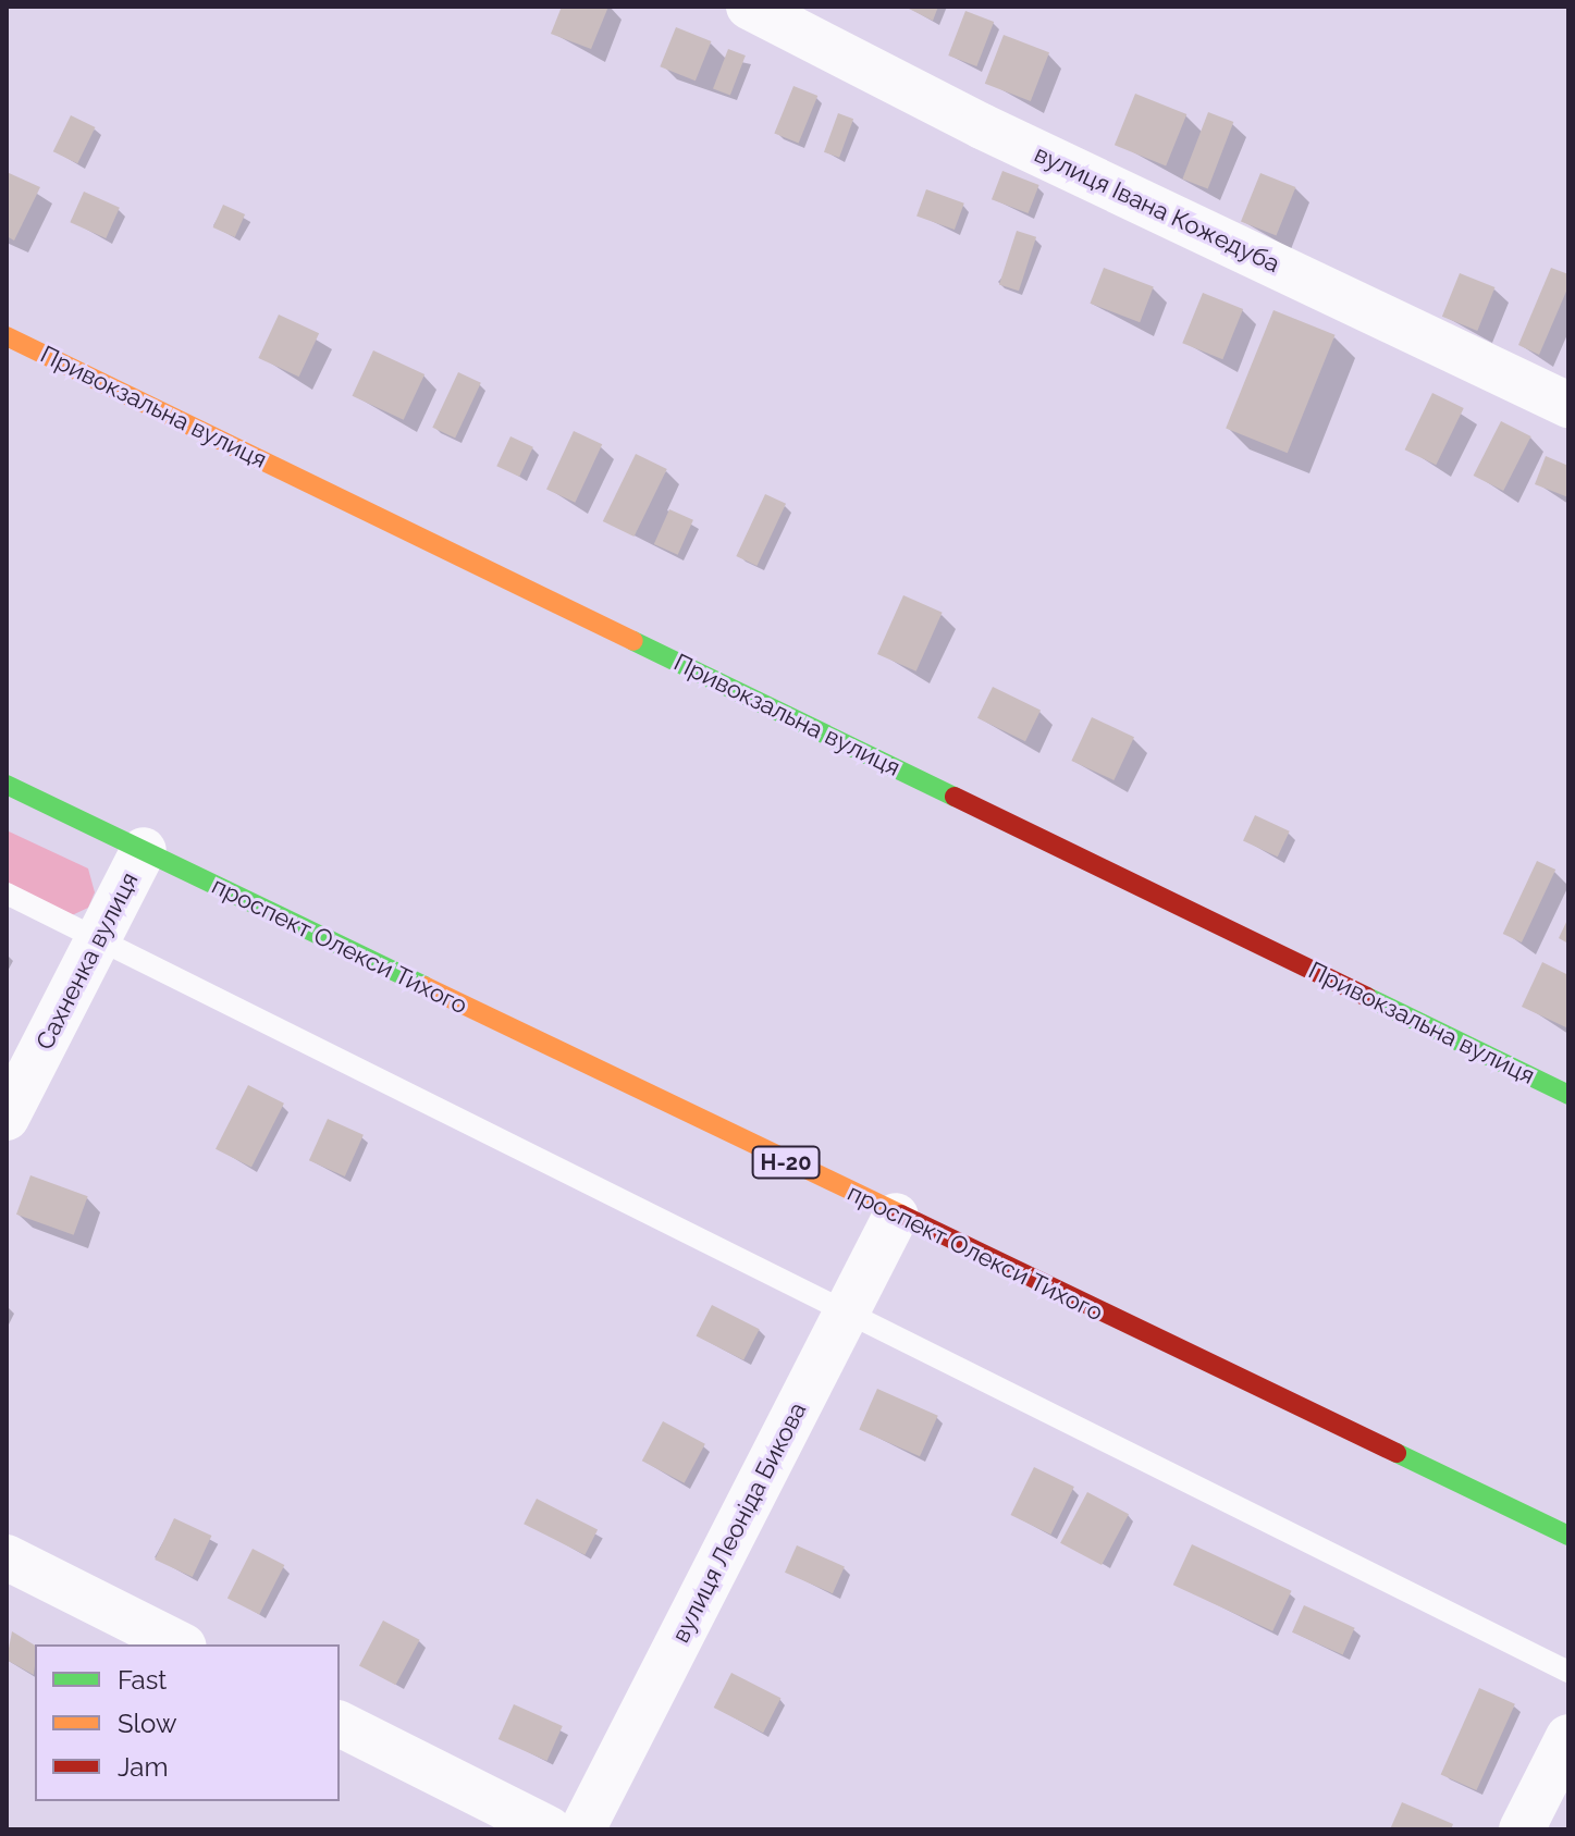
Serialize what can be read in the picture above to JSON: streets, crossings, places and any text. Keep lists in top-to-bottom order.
{
  "streets": {
    "main road": ["Привокзальна вулиця", "проспект Олекси Тихого", "Н-20"],
    "street": ["вулиця Івана Кожедуба", "Сахненка вулиця", "вулиця Леоніда Бикова"]
  },
  "crossings": [
    ["проспект Олекси Тихого", "Сахненка вулиця"],
    ["проспект Олекси Тихого", "вулиця Леоніда Бикова"]
  ],
  "legend": ["Fast", "Slow", "Jam"]
}
